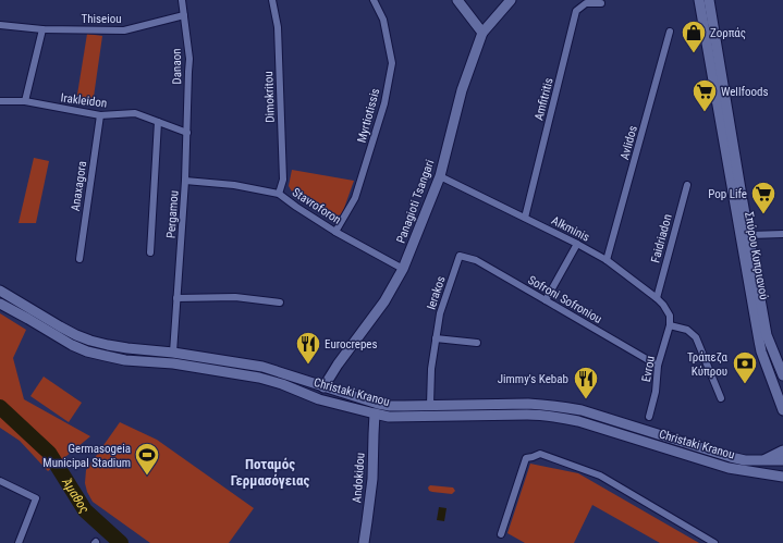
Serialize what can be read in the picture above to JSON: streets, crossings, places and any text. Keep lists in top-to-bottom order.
{
  "streets": {
    "main road": [
      "Panagioti Tsangari",
      "Σπύρου Κυπριανού",
      "Christaki Kranou",
      "Andokidou"
    ],
    "street": [
      "Thiseiou",
      "Danaon",
      "Dimokritou",
      "Amfitritis",
      "Irakleidon",
      "Myrtiotissis",
      "Avlidos",
      "Anaxagora",
      "Stavroforon",
      "Pergamou",
      "Alkminis",
      "Faidriadon",
      "Ierakos",
      "Sofroni Sofroniou",
      "Evrou"
    ]
  },
  "crossings": [
    ["Thiseiou", "Danaon"],
    ["Danaon", "Irakleidon"],
    ["Danaon", "Pergamou"],
    ["Dimokritou", "Stavroforon"],
    ["Amfitritis", "Alkminis"],
    ["Irakleidon", "Anaxagora"],
    ["Irakleidon", "Pergamou"],
    ["Myrtiotissis", "Stavroforon"],
    ["Avlidos", "Alkminis"],
    ["Panagioti Tsangari", "Stavroforon"],
    ["Panagioti Tsangari", "Alkminis"],
    ["Panagioti Tsangari", "Christaki Kranou"],
    ["Stavroforon", "Pergamou"],
    ["Pergamou", "Christaki Kranou"],
    ["Alkminis", "Faidriadon"],
    ["Alkminis", "Evrou"],
    ["Ierakos", "Sofroni Sofroniou"],
    ["Ierakos", "Christaki Kranou"],
    ["Sofroni Sofroniou", "Evrou"],
    ["Christaki Kranou", "Andokidou"]
  ],
  "districts": ["Ποταμός Γερμασόγειας"],
  "water": ["Άμαθος"],
  "places": {
    "shop": ["Ζορπάς"],
    "supermarket": ["Wellfoods", "Pop Life"],
    "restaurant": ["Eurocrepes", "Jimmy's Kebab"],
    "bank": ["Τράπεζα Κύπρου"],
    "sports": ["Germasogeia Municipal Stadium"]
  }
}
